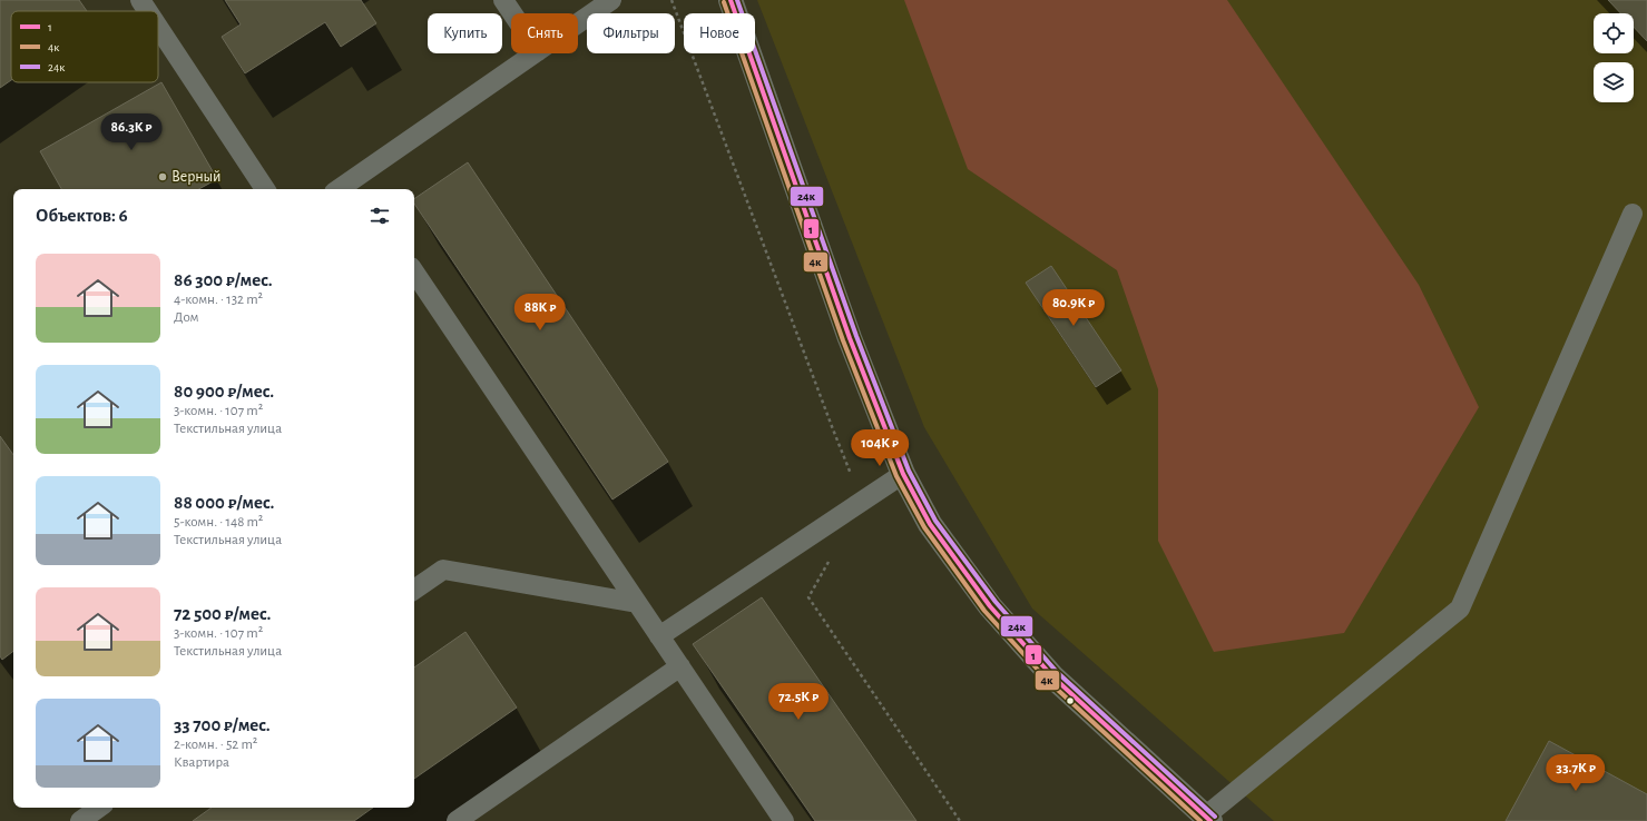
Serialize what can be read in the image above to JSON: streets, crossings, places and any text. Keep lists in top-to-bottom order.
{
  "places": ["Верный"],
  "lines": ["transit line 1", "transit line 24к", "transit line 4к"],
  "legend": ["1", "4к", "24к"],
  "page": {
    "chip": [
      "Купить",
      "Снять",
      "Фильтры",
      "Новое"
    ],
    "price": [
      "86.3K ₽",
      "80.9K ₽",
      "88K ₽",
      "104K ₽",
      "72.5K ₽",
      "33.7K ₽"
    ],
    "heading": "Объектов: 6",
    "list": [
      {
        "name": "86 300 ₽/мес.",
        "note": "4-комн. · 132 m² · Дом"
      },
      {
        "name": "80 900 ₽/мес.",
        "note": "3-комн. · 107 m² · Текстильная улица"
      },
      {
        "name": "88 000 ₽/мес.",
        "note": "5-комн. · 148 m² · Текстильная улица"
      },
      {
        "name": "72 500 ₽/мес.",
        "note": "3-комн. · 107 m² · Текстильная улица"
      },
      {
        "name": "33 700 ₽/мес.",
        "note": "2-комн. · 52 m² · Квартира"
      }
    ]
  }
}
